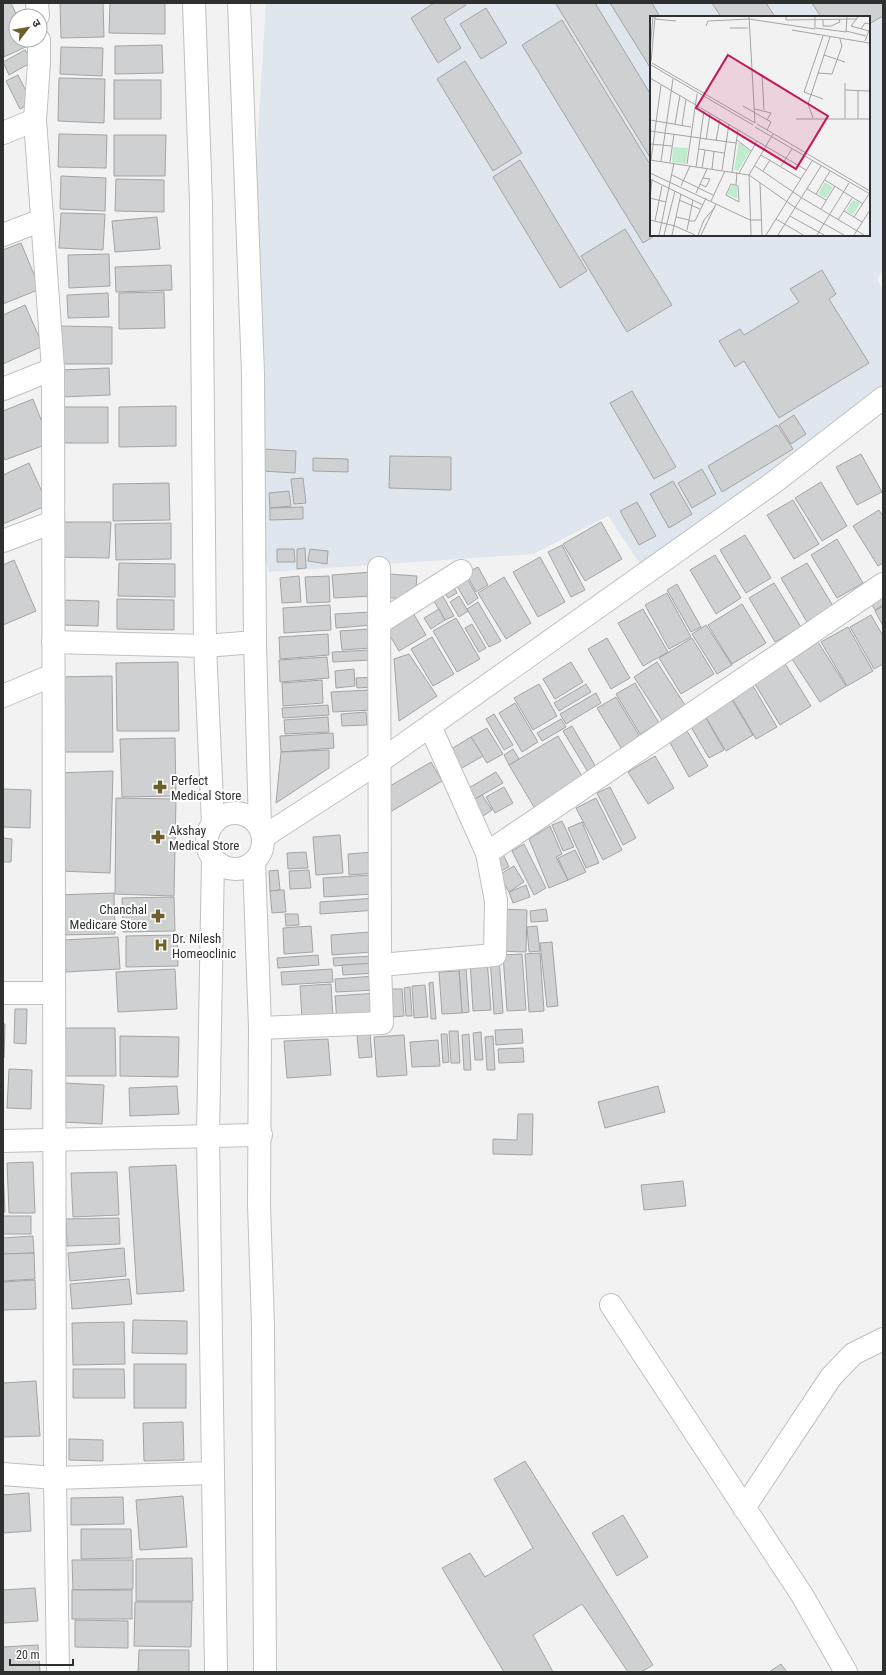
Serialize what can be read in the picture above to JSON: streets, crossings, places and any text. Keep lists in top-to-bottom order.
{
  "places": {
    "pharmacy": ["Perfect Medical Store", "Akshay Medical Store", "Chanchal Medicare Store"],
    "hospital": ["Dr. Nilesh Homeoclinic"]
  },
  "scale_bar": "20 m",
  "north": "top right"
}
